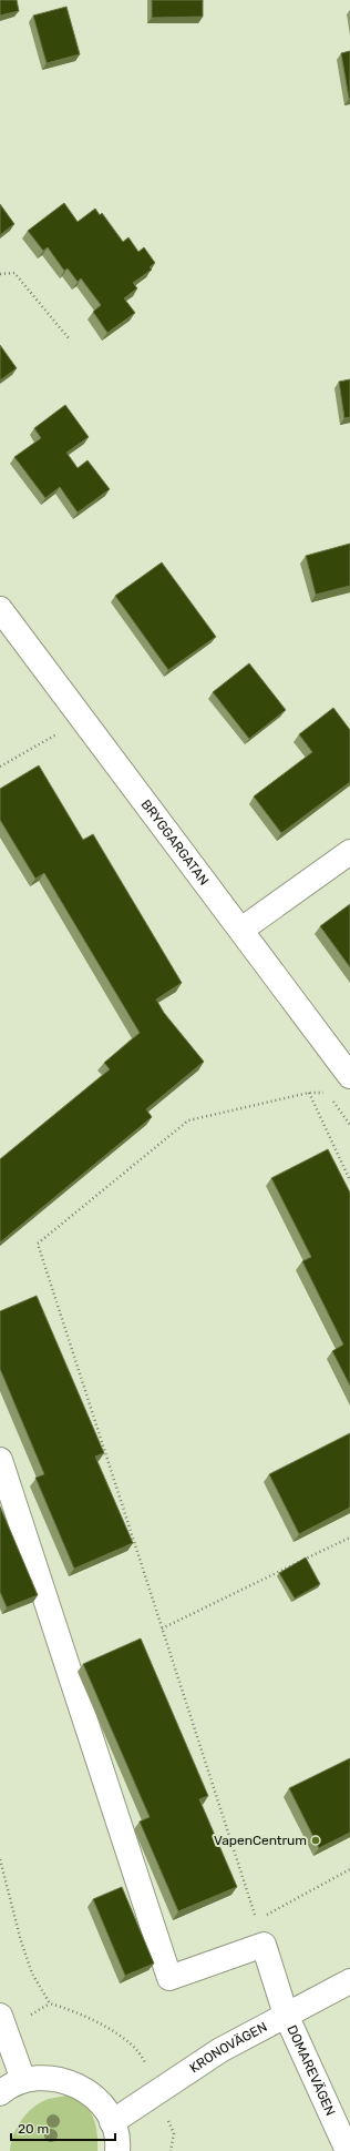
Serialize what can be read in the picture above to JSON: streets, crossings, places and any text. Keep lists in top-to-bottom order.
{
  "streets": {
    "street": ["BRYGGARGATAN", "KRONOVÄGEN", "DOMAREVÄGEN"]
  },
  "crossings": [
    ["KRONOVÄGEN", "DOMAREVÄGEN"]
  ],
  "places": ["VapenCentrum"],
  "scale_bar": "20 m"
}
